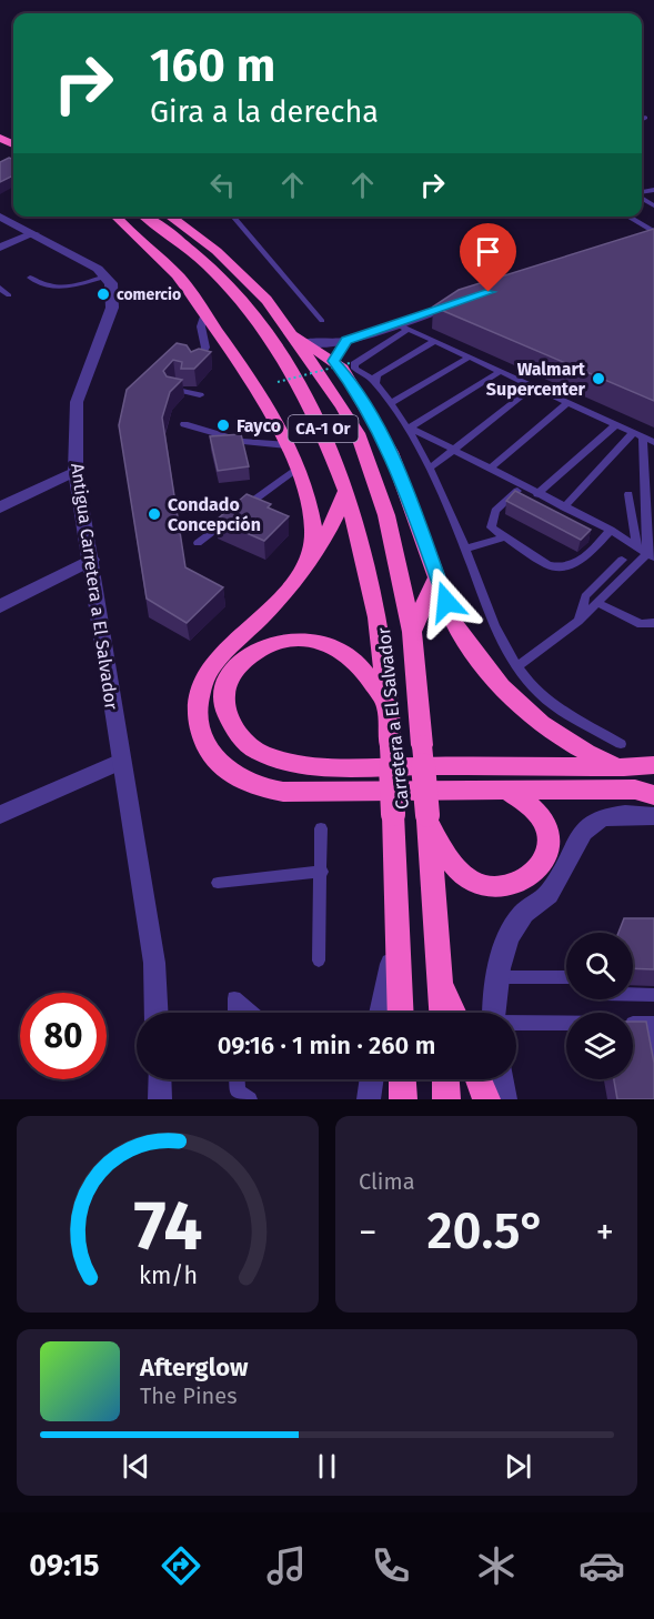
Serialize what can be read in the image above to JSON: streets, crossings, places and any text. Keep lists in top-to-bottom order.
{
  "streets": {
    "highway": ["CA-1 Or", "Carretera a El Salvador"],
    "street": ["Antigua Carretera a El Salvador"]
  },
  "places": [
    "comercio",
    "Walmart Supercenter",
    "Fayco",
    "Condado Concepción"
  ],
  "page": {
    "turn": ["160 m", "Gira a la derecha"],
    "limit": "80",
    "trip": "09:16 · 1 min · 260 m",
    "tile": "Clima",
    "heat": ["−", "20.5°", "+"],
    "song": ["Afterglow", "The Pines"],
    "tabs": "09:15",
    "gauge": ["74", "km/h"]
  }
}
